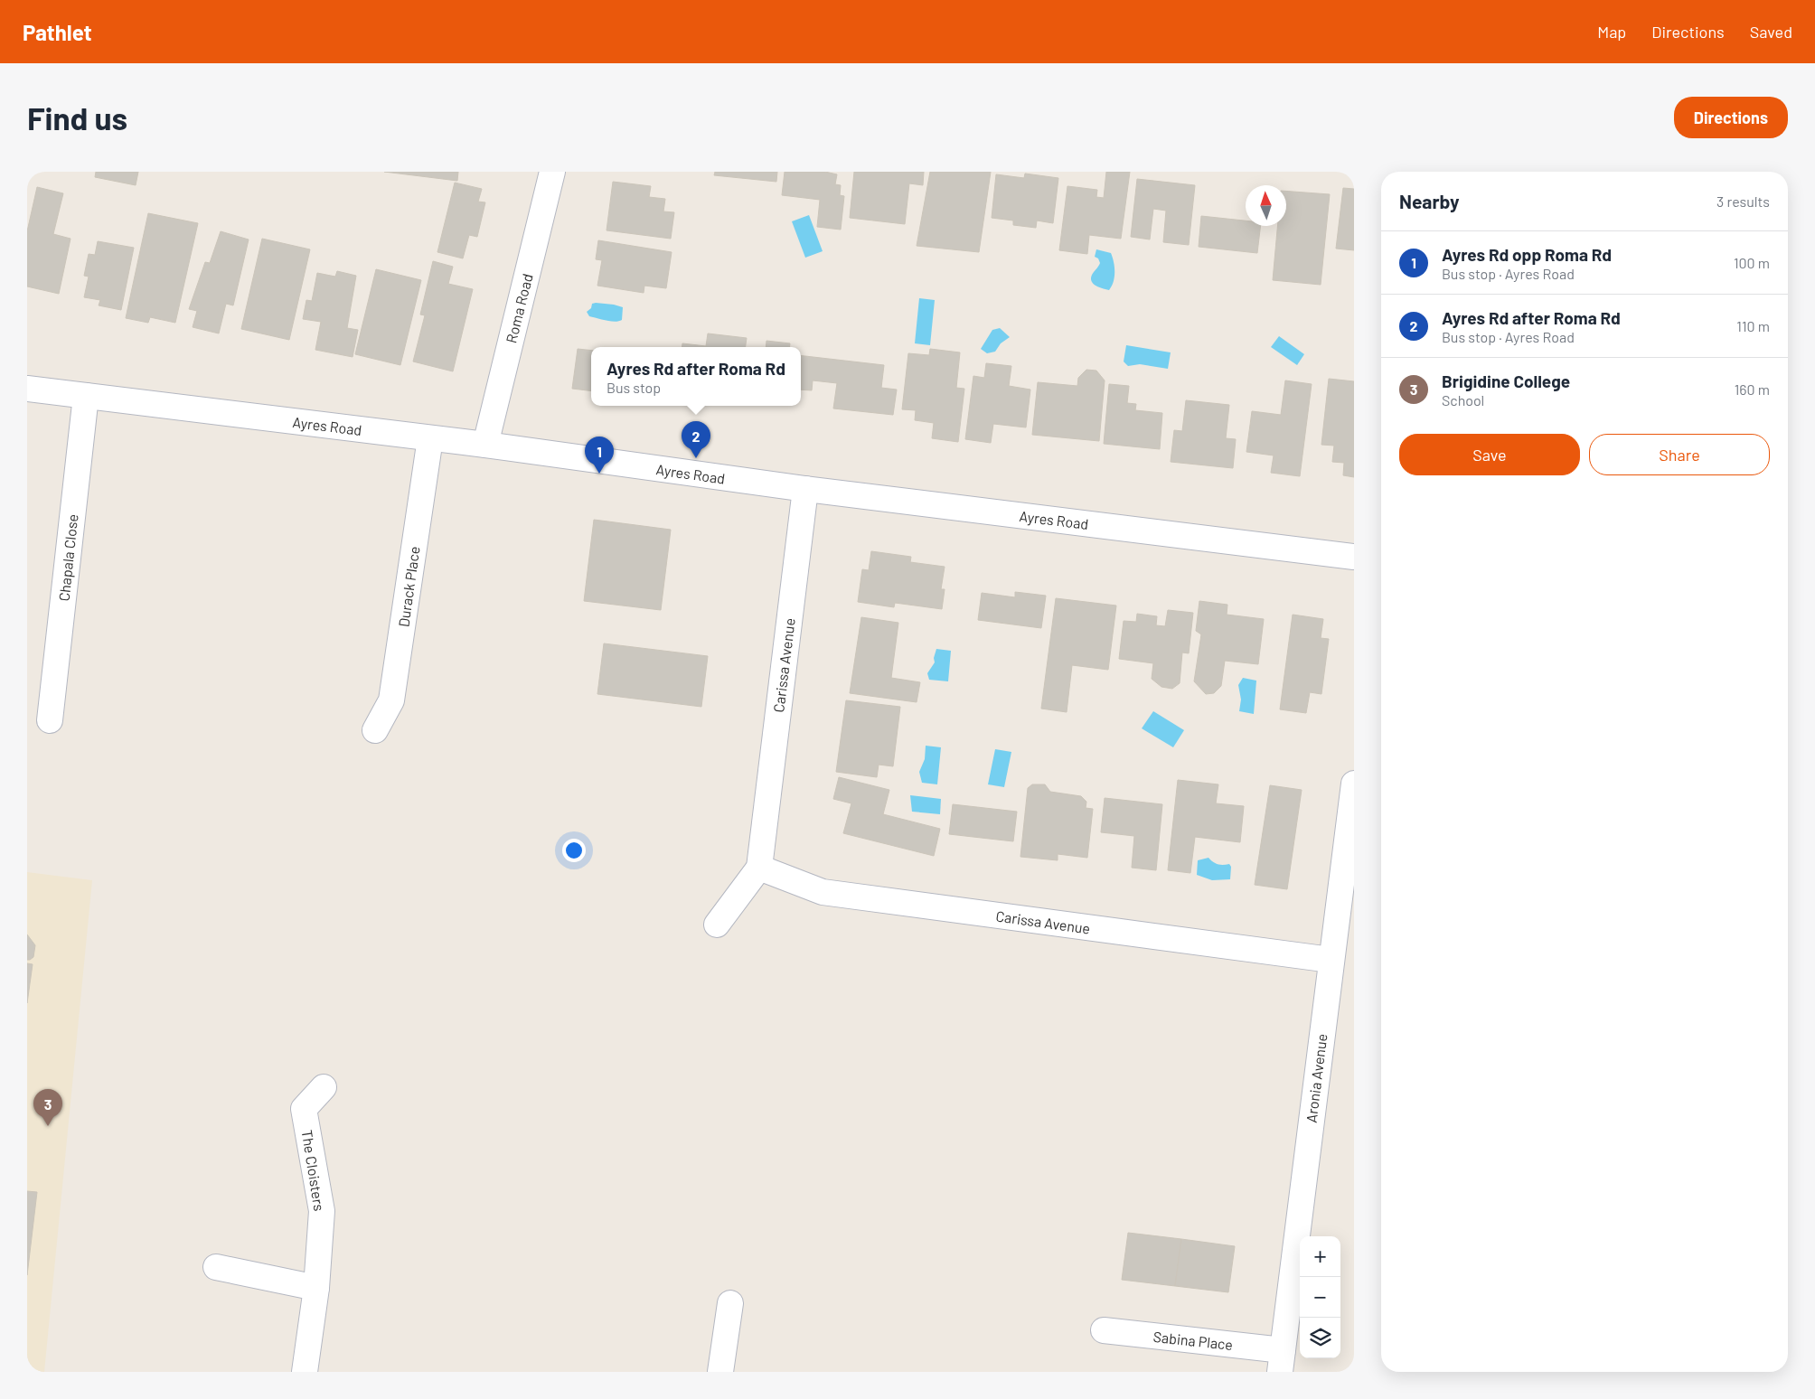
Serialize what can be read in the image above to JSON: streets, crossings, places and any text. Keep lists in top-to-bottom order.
{
  "streets": {
    "street": [
      "Roma Road",
      "Ayres Road",
      "Chapala Close",
      "Durack Place",
      "Carissa Avenue",
      "Aronia Avenue",
      "The Cloisters",
      "Sabina Place"
    ]
  },
  "crossings": [
    ["Roma Road", "Ayres Road"],
    ["Ayres Road", "Chapala Close"],
    ["Ayres Road", "Durack Place"],
    ["Ayres Road", "Carissa Avenue"],
    ["Carissa Avenue", "Aronia Avenue"],
    ["Aronia Avenue", "Sabina Place"]
  ],
  "north": "top",
  "page": {
    "header": "Pathlet",
    "nav": ["Map", "Directions", "Saved"],
    "buttons": [
      "Directions",
      ["Save", "Share"]
    ],
    "title": "Find us",
    "heading": ["Nearby", "3 results"],
    "list": [
      {
        "mark": "1",
        "name": "Ayres Rd opp Roma Rd",
        "note": "Bus stop · Ayres Road",
        "value": "100 m"
      },
      {
        "mark": "2",
        "name": "Ayres Rd after Roma Rd",
        "note": "Bus stop · Ayres Road",
        "value": "110 m"
      },
      {
        "mark": "3",
        "name": "Brigidine College",
        "note": "School",
        "value": "160 m"
      }
    ],
    "popup": ["Ayres Rd after Roma Rd", "Bus stop"],
    "pins": ["2", "1", "3"],
    "map_buttons": ["+", "−"]
  }
}
